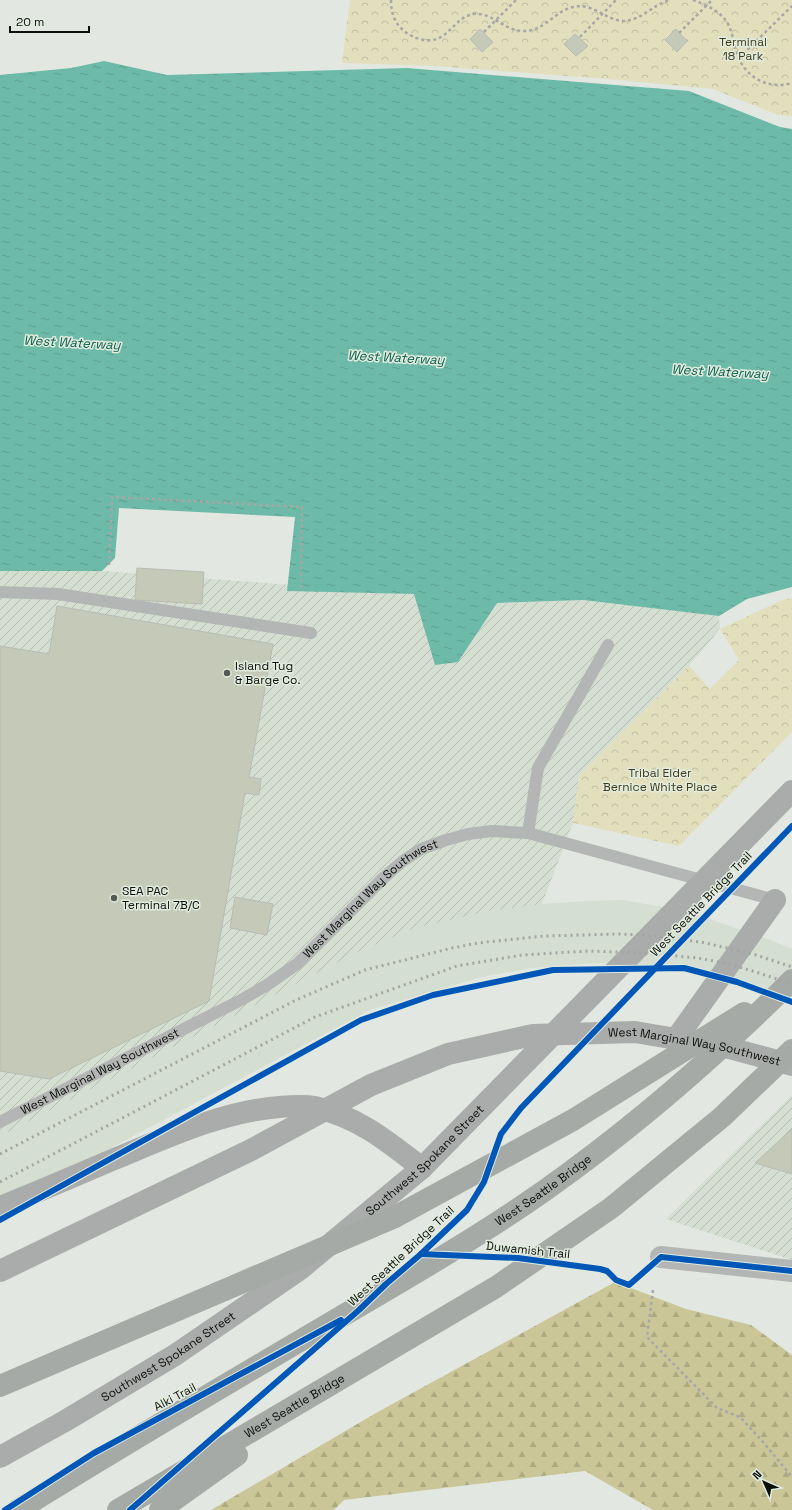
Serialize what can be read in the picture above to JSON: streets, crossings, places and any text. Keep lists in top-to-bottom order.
{
  "streets": {
    "highway": ["West Seattle Bridge"],
    "main road": ["West Marginal Way Southwest", "Southwest Spokane Street"],
    "cycle path": ["West Seattle Bridge Trail", "Duwamish Trail", "Alki Trail"]
  },
  "water": ["West Waterway"],
  "parks": ["Terminal 18 Park", "Tribal Elder Bernice White Place"],
  "places": ["Island Tug & Barge Co.", "SEA PAC Terminal 7B/C"],
  "scale_bar": "20 m",
  "north": "top left"
}
